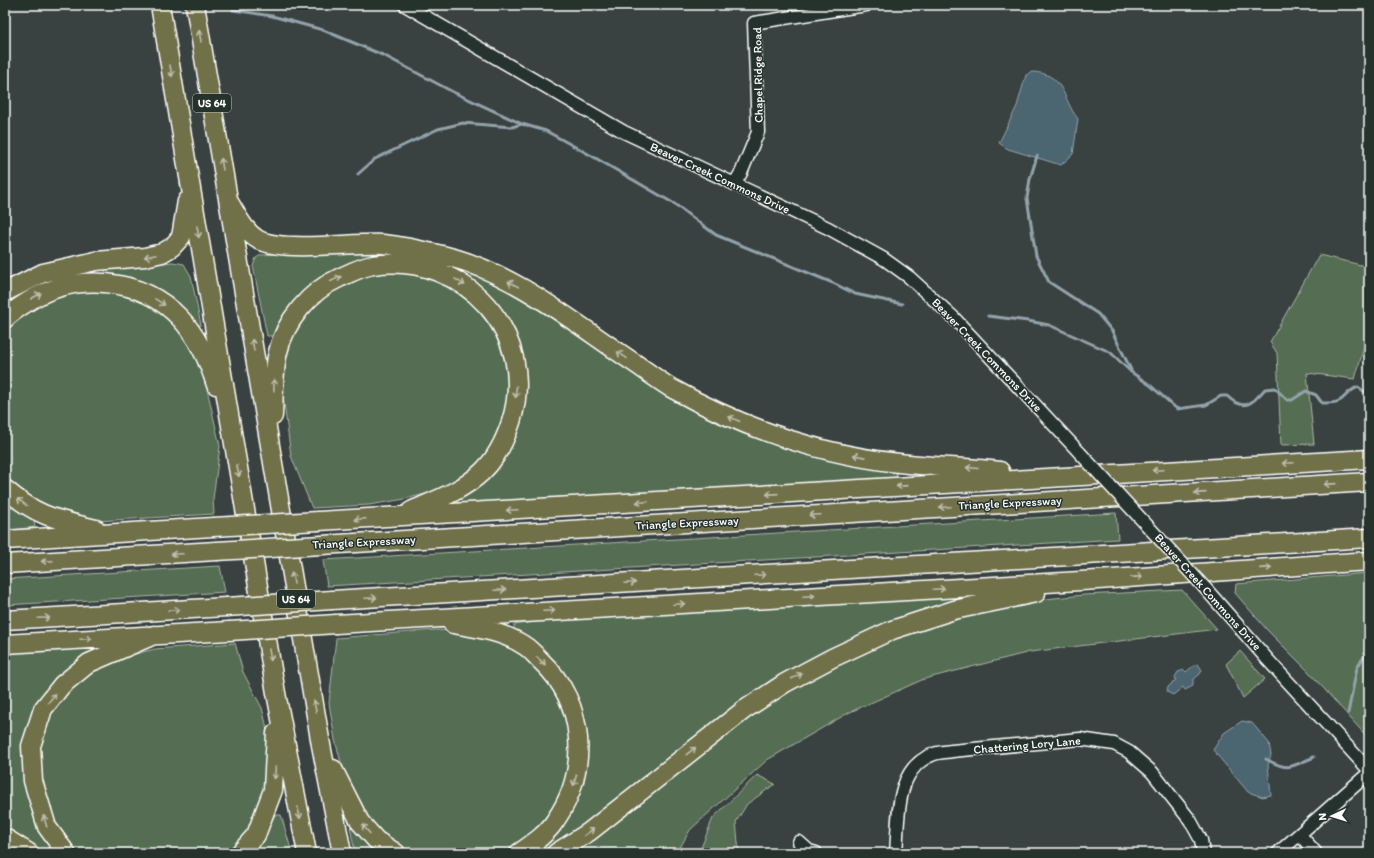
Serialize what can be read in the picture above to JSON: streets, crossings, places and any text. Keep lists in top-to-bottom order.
{
  "streets": {
    "highway": ["US 64", "Triangle Expressway"],
    "street": ["Chapel Ridge Road", "Beaver Creek Commons Drive", "Chattering Lory Lane"]
  },
  "crossings": [
    ["Chapel Ridge Road", "Beaver Creek Commons Drive"]
  ],
  "north": "left"
}
